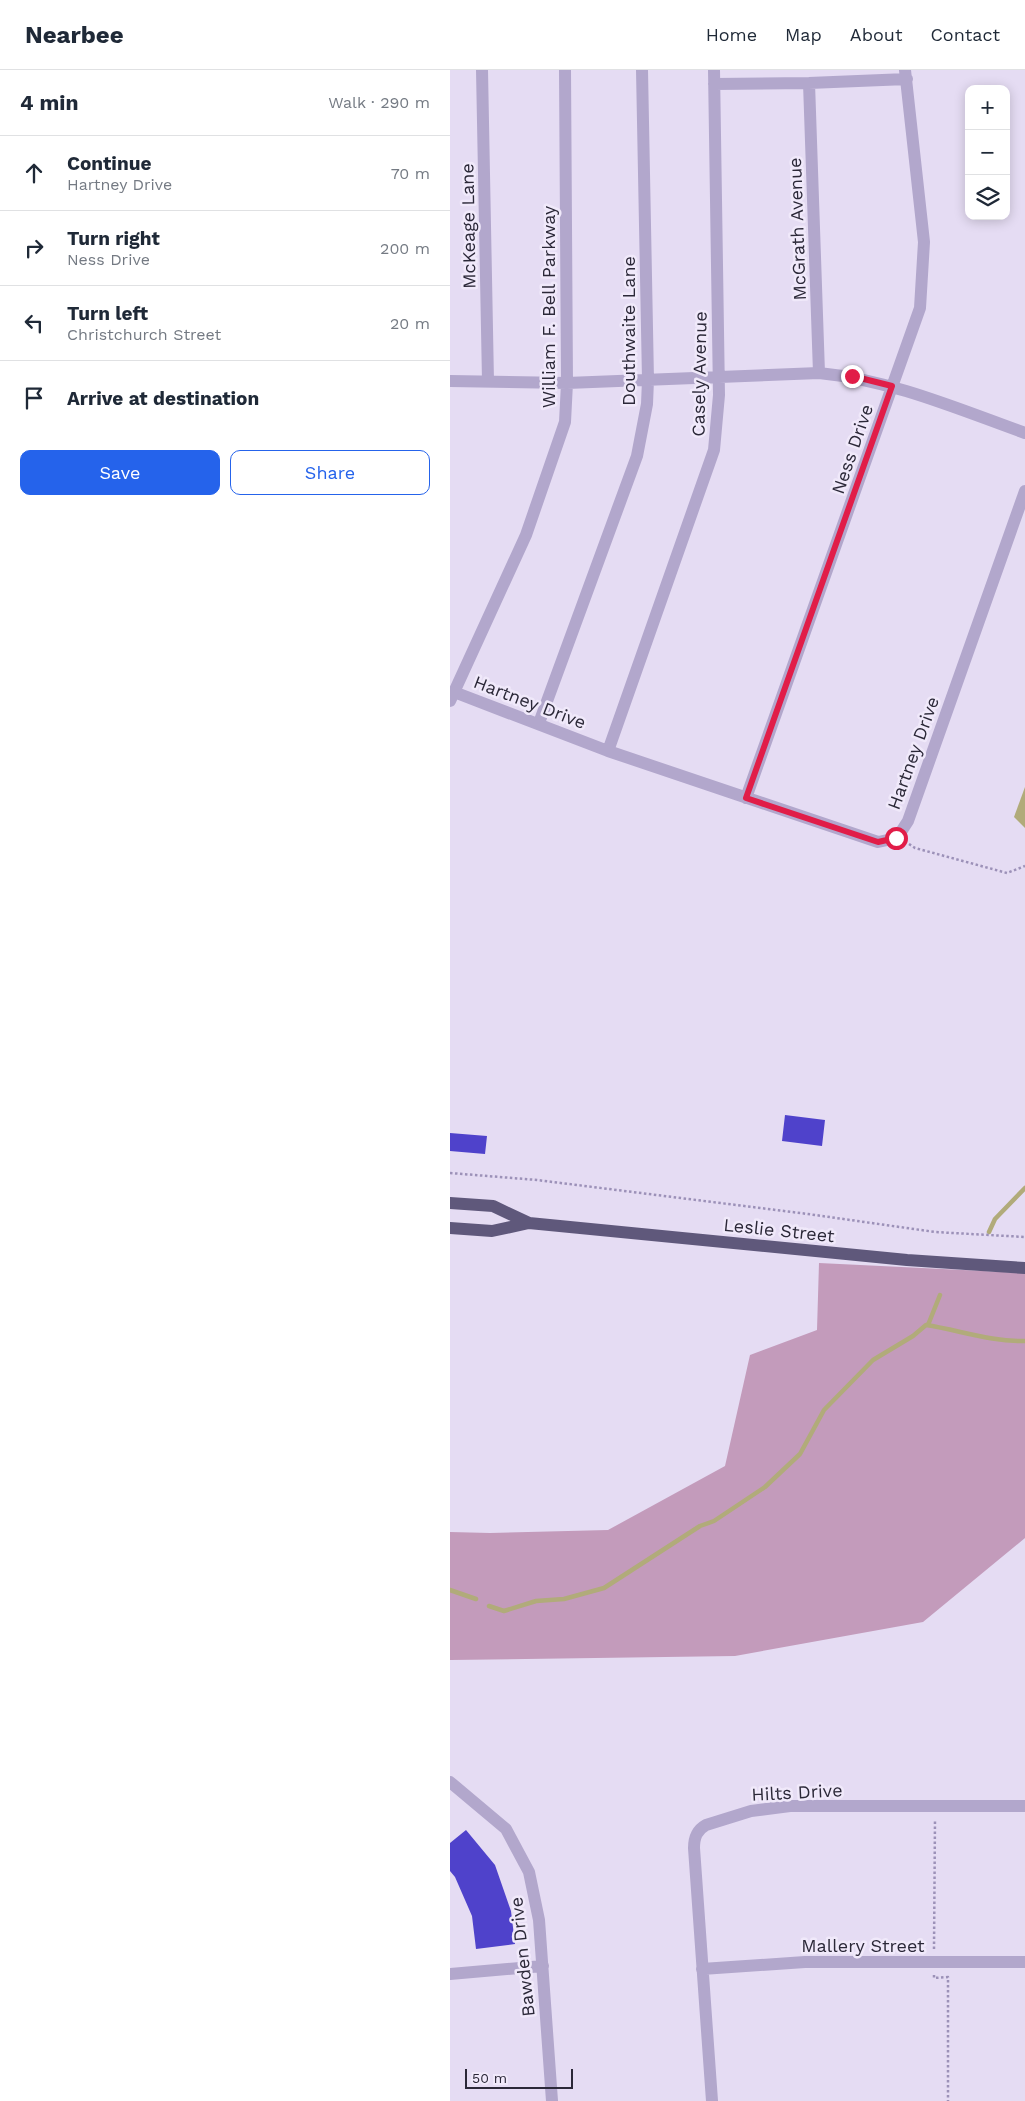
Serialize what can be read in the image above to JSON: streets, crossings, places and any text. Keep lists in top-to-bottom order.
{
  "streets": {
    "main road": ["Leslie Street"],
    "street": [
      "McKeage Lane",
      "McGrath Avenue",
      "William F. Bell Parkway",
      "Douthwaite Lane",
      "Casely Avenue",
      "Ness Drive",
      "Hartney Drive",
      "Hilts Drive",
      "Mallery Street",
      "Bawden Drive"
    ]
  },
  "crossings": [
    ["William F. Bell Parkway", "Hartney Drive"],
    ["Douthwaite Lane", "Hartney Drive"],
    ["Casely Avenue", "Hartney Drive"],
    ["Ness Drive", "Hartney Drive"],
    ["Hilts Drive", "Mallery Street"]
  ],
  "scale_bar": "50 m",
  "page": {
    "header": "Nearbee",
    "nav": [
      "Home",
      "Map",
      "About",
      "Contact"
    ],
    "heading": ["4 min", "Walk · 290 m"],
    "map_buttons": ["+", "−"],
    "list": [
      ["Continue", "Hartney Drive", "70 m"],
      ["Turn right", "Ness Drive", "200 m"],
      ["Turn left", "Christchurch Street", "20 m"],
      "Arrive at destination"
    ],
    "buttons": ["Save", "Share"],
    "scale": "50 m"
  }
}
